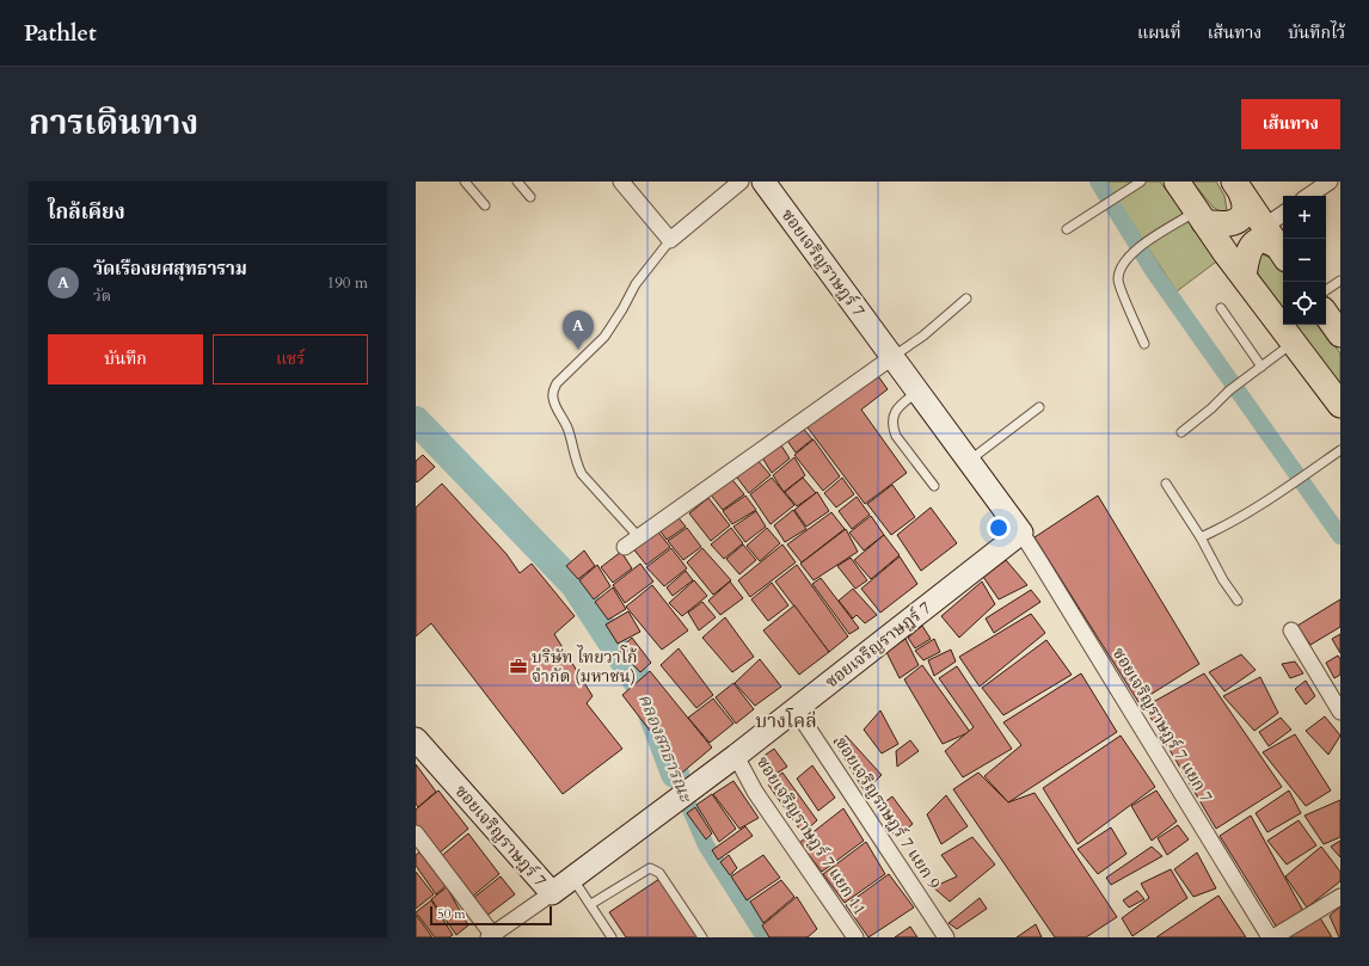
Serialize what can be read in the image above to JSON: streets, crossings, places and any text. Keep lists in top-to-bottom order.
{
  "streets": {
    "street": [
      "ซอยเจริญราษฎร์ 7",
      "ซอยเจริญราษฎร์ 7 แยก 7",
      "ซอยเจริญราษฎร์ 7 แยก 9",
      "ซอยเจริญราษฎร์ 7 แยก 11"
    ]
  },
  "crossings": [
    ["ซอยเจริญราษฎร์ 7", "ซอยเจริญราษฎร์ 7 แยก 7"],
    ["ซอยเจริญราษฎร์ 7", "ซอยเจริญราษฎร์ 7 แยก 9"],
    ["ซอยเจริญราษฎร์ 7", "ซอยเจริญราษฎร์ 7 แยก 11"]
  ],
  "districts": ["บางโคล่"],
  "water": ["คลองสาธารณะ"],
  "places": {
    "office": ["บริษัท ไทยวาโก้ จำกัด (มหาชน)"]
  },
  "scale_bar": "50 m",
  "page": {
    "header": "Pathlet",
    "nav": ["แผนที่", "เส้นทาง", "บันทึกไว้"],
    "title": "การเดินทาง",
    "buttons": [
      "เส้นทาง",
      ["บันทึก", "แชร์"]
    ],
    "heading": "ใกล้เคียง",
    "map_buttons": ["+", "−"],
    "list": [
      {
        "mark": "A",
        "name": "วัดเรืองยศสุทธาราม",
        "note": "วัด",
        "value": "190 m"
      }
    ],
    "pins": "A",
    "scale": "50 m"
  }
}
